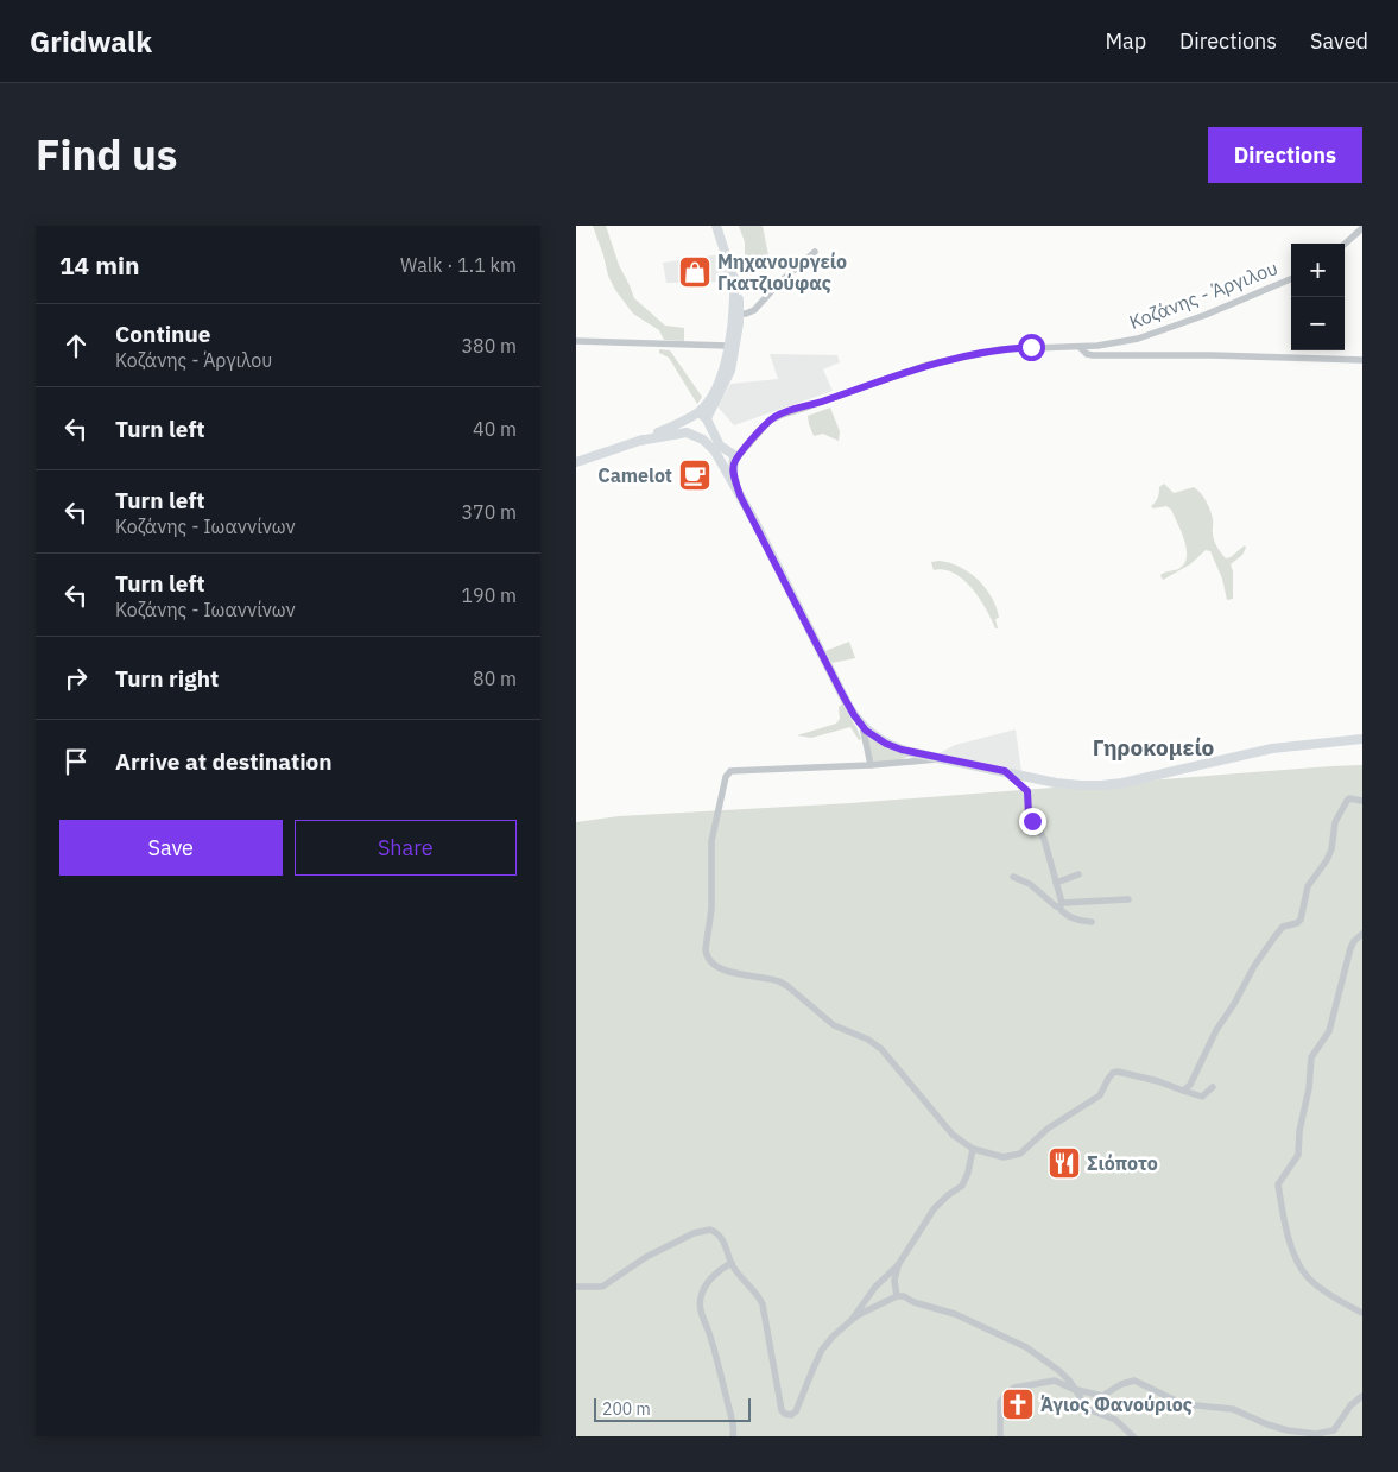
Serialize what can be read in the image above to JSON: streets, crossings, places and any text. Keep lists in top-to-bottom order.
{
  "streets": {
    "street": ["Κοζάνης - Άργιλου"]
  },
  "districts": ["Γηροκομείο"],
  "places": {
    "shop": ["Μηχανουργείο Γκατζιούφας"],
    "cafe": ["Camelot"],
    "restaurant": ["Σιόποτο"],
    "church": ["Άγιος Φανούριος"]
  },
  "scale_bar": "200 m",
  "page": {
    "header": "Gridwalk",
    "nav": ["Map", "Directions", "Saved"],
    "title": "Find us",
    "buttons": [
      "Directions",
      ["Save", "Share"]
    ],
    "heading": ["14 min", "Walk · 1.1 km"],
    "map_buttons": ["+", "−"],
    "list": [
      ["Continue", "Κοζάνης - Άργιλου", "380 m"],
      ["Turn left", "40 m"],
      ["Turn left", "Κοζάνης - Ιωαννίνων", "370 m"],
      ["Turn left", "Κοζάνης - Ιωαννίνων", "190 m"],
      ["Turn right", "80 m"],
      "Arrive at destination"
    ],
    "scale": "200 m"
  }
}
